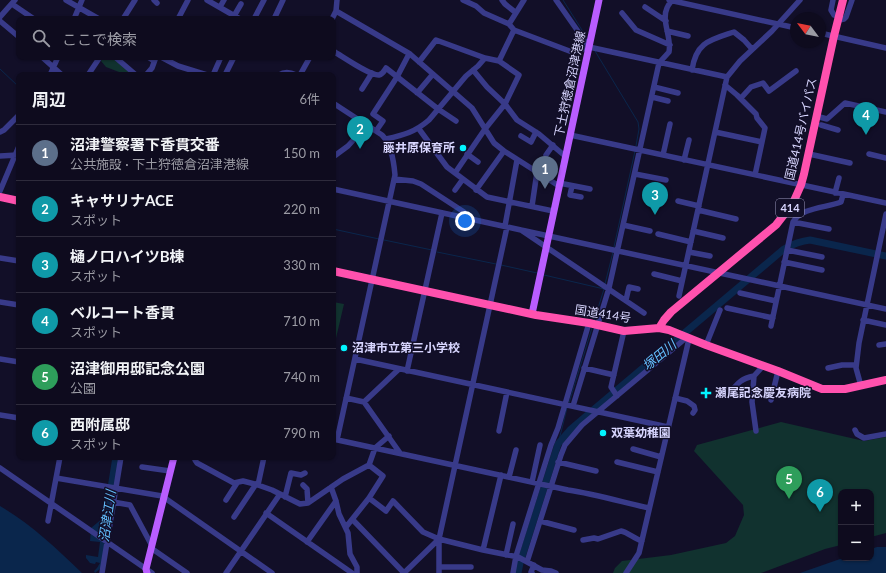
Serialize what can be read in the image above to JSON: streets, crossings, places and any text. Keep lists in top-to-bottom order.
{
  "streets": {
    "highway": ["国道414号バイパス", "414", "国道414号"],
    "main road": ["下土狩徳倉沼津港線"]
  },
  "crossings": [
    ["下土狩徳倉沼津港線", "国道414号"],
    ["国道414号バイパス", "国道414号"]
  ],
  "water": ["塚田川", "沼津江川"],
  "places": {
    "other": ["藤井原保育所", "沼津市立第三小学校", "双葉幼稚園"],
    "health": ["瀬尾記念慶友病院"]
  },
  "north": "top left",
  "page": {
    "search": "ここで検索",
    "heading": ["周辺", "6件"],
    "pins": [
      "4",
      "2",
      "1",
      "3",
      "5",
      "6"
    ],
    "list": [
      {
        "mark": "1",
        "name": "沼津警察署下香貫交番",
        "note": "公共施設 · 下土狩徳倉沼津港線",
        "value": "150 m"
      },
      {
        "mark": "2",
        "name": "キャサリナACE",
        "note": "スポット",
        "value": "220 m"
      },
      {
        "mark": "3",
        "name": "樋ノ口ハイツB棟",
        "note": "スポット",
        "value": "330 m"
      },
      {
        "mark": "4",
        "name": "ベルコート香貫",
        "note": "スポット",
        "value": "710 m"
      },
      {
        "mark": "5",
        "name": "沼津御用邸記念公園",
        "note": "公園",
        "value": "740 m"
      },
      {
        "mark": "6",
        "name": "西附属邸",
        "note": "スポット",
        "value": "790 m"
      }
    ],
    "map_buttons": ["+", "−"]
  }
}
